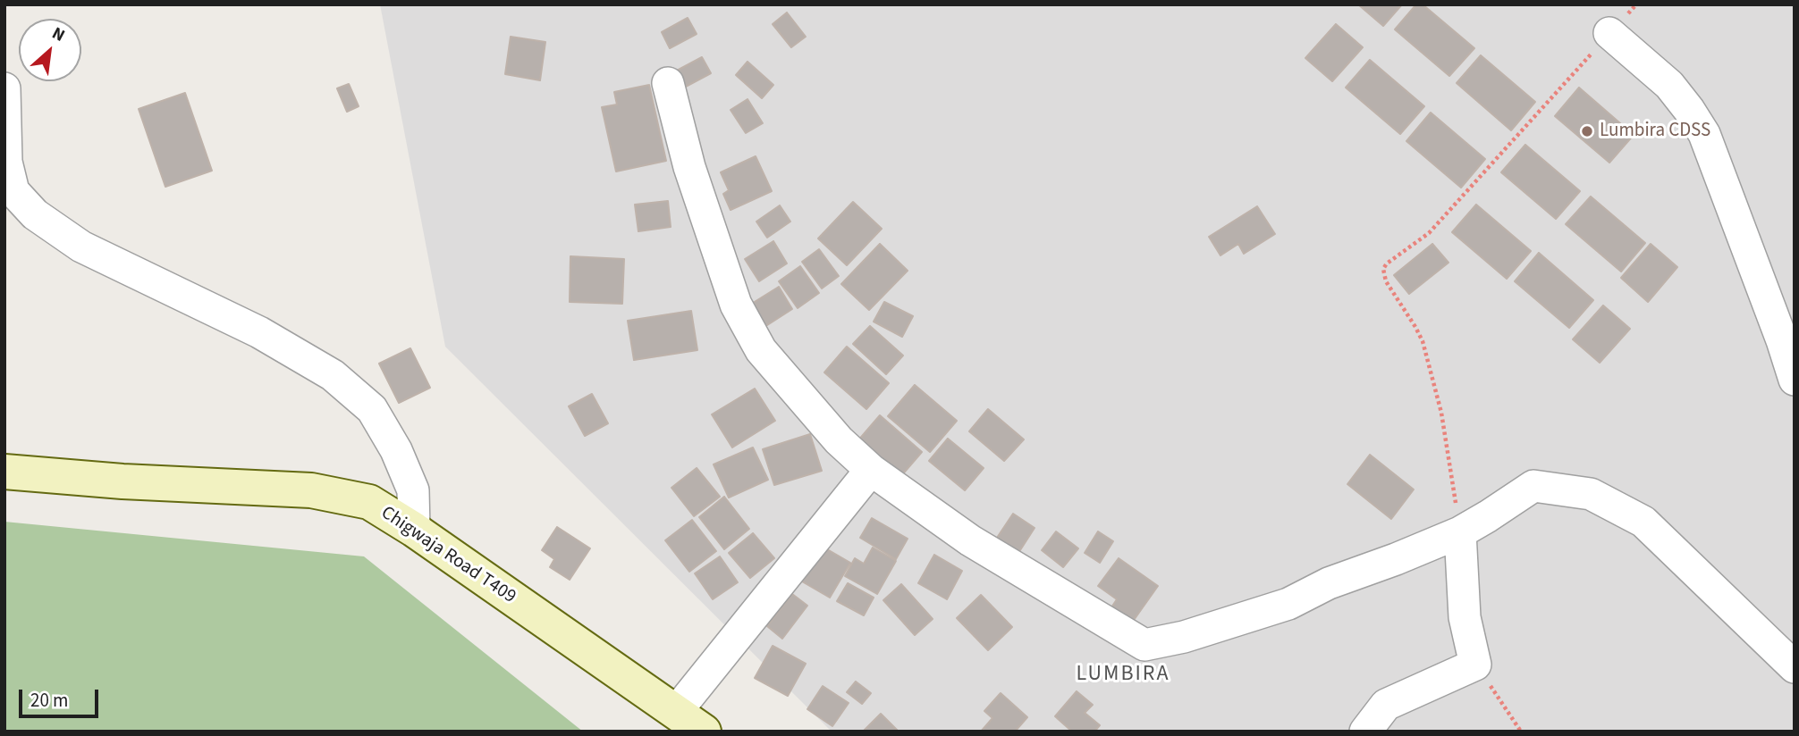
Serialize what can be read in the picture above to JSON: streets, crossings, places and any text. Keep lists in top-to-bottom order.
{
  "streets": {
    "street": ["Chigwaja Road T409"]
  },
  "districts": ["LUMBIRA"],
  "places": ["Lumbira CDSS"],
  "scale_bar": "20 m",
  "north": "top right"
}
